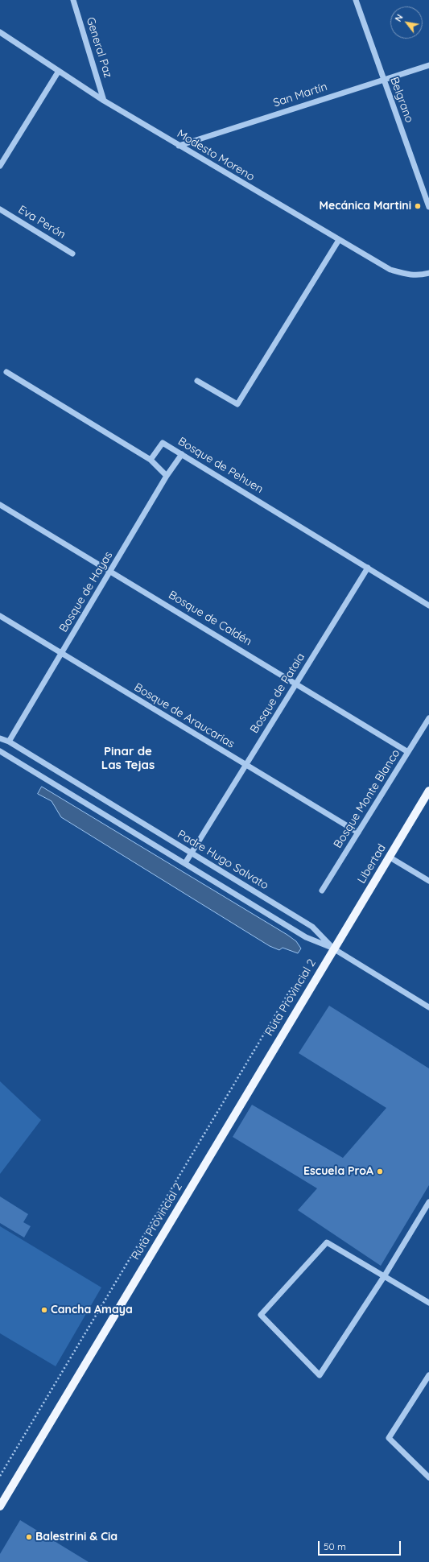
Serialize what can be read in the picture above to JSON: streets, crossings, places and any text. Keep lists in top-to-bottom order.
{
  "streets": {
    "main road": ["Libertad", "Ruta Provincial 2"],
    "street": [
      "General Paz",
      "San Martín",
      "Belgrano",
      "Modesto Moreno",
      "Eva Perón",
      "Bosque de Pehuen",
      "Bosque de Hayas",
      "Bosque de Caldén",
      "Bosque de Pataia",
      "Bosque de Araucarias",
      "Bosque Monte Blanco",
      "Padre Hugo Salvato"
    ]
  },
  "crossings": [
    ["General Paz", "Modesto Moreno"],
    ["San Martín", "Belgrano"],
    ["San Martín", "Modesto Moreno"],
    ["Bosque de Pehuen", "Bosque de Hayas"],
    ["Bosque de Pehuen", "Bosque de Pataia"],
    ["Bosque de Hayas", "Bosque de Caldén"],
    ["Bosque de Hayas", "Bosque de Araucarias"],
    ["Bosque de Hayas", "Padre Hugo Salvato"],
    ["Bosque de Caldén", "Bosque de Pataia"],
    ["Bosque de Caldén", "Bosque Monte Blanco"],
    ["Bosque de Pataia", "Bosque de Araucarias"],
    ["Bosque de Pataia", "Padre Hugo Salvato"],
    ["Bosque de Araucarias", "Bosque Monte Blanco"],
    ["Padre Hugo Salvato", "Libertad"],
    ["Padre Hugo Salvato", "Ruta Provincial 2"],
    ["Libertad", "Ruta Provincial 2"]
  ],
  "districts": ["Pinar de Las Tejas"],
  "places": [
    "Mecánica Martini",
    "Escuela ProA",
    "Cancha Amaya",
    "Balestrini & Cia"
  ],
  "scale_bar": "50 m",
  "north": "top left"
}
